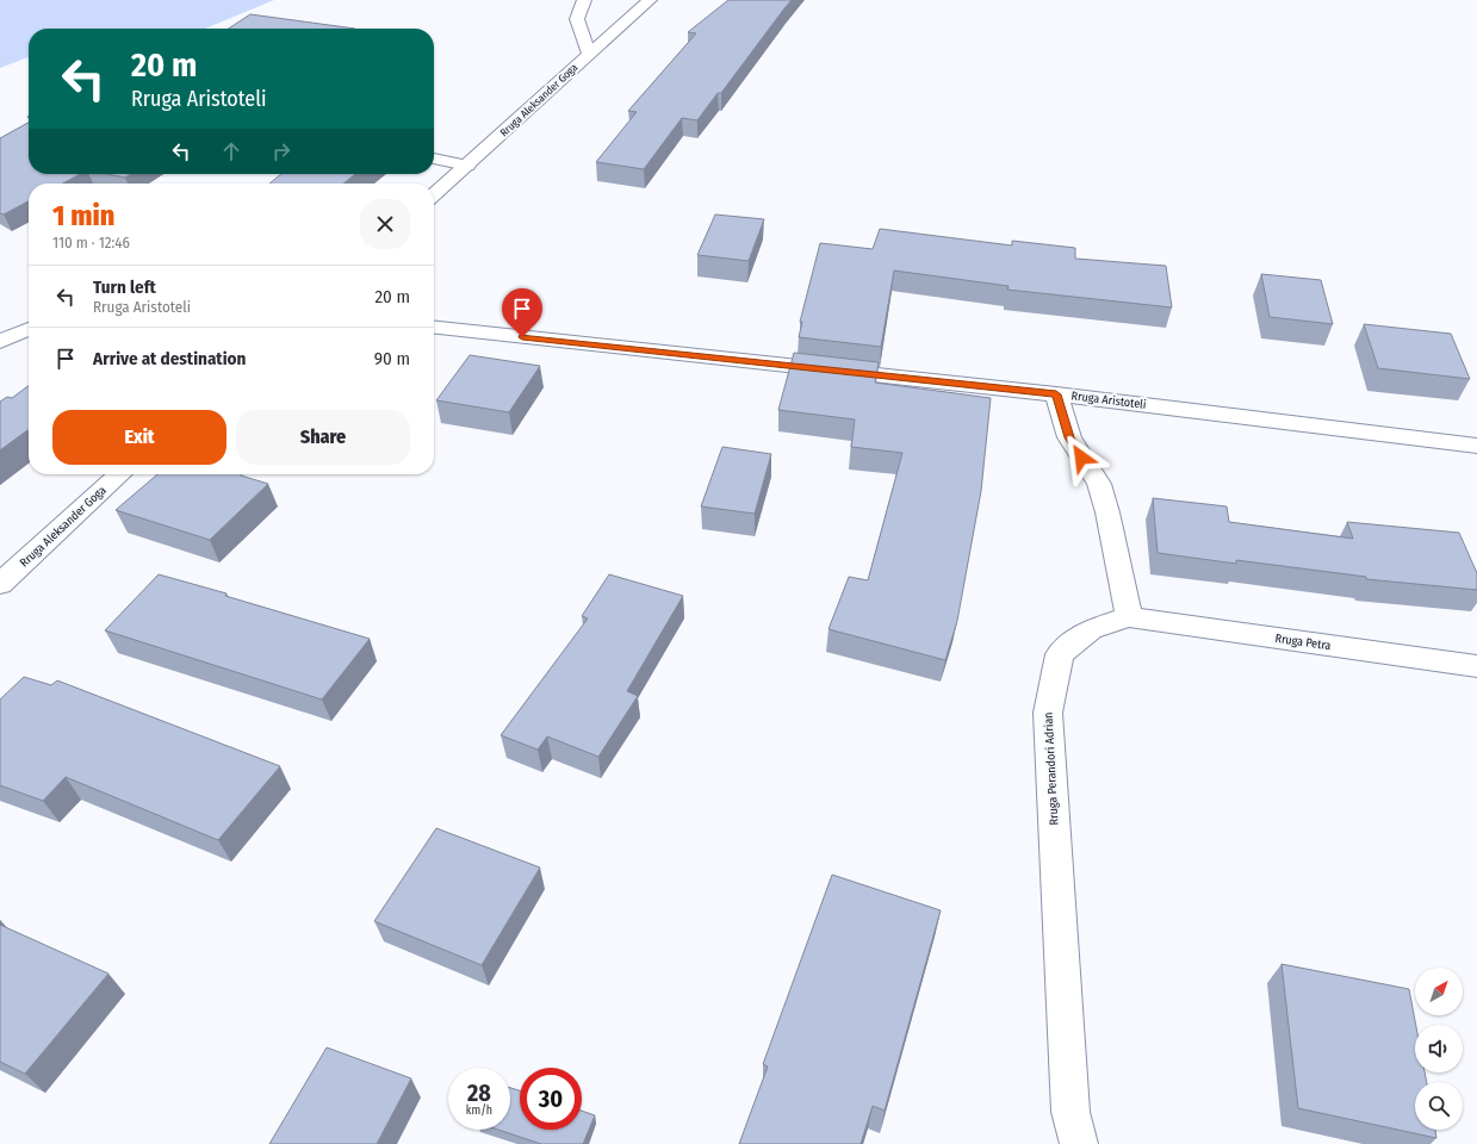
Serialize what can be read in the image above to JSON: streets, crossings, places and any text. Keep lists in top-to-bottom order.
{
  "streets": {
    "street": [
      "Rruga Aleksander Goga",
      "Rruga Aristoteli",
      "Rruga Petra",
      "Rruga Perandori Adrian"
    ]
  },
  "crossings": [
    ["Rruga Petra", "Rruga Perandori Adrian"]
  ],
  "north": "top right",
  "page": {
    "turn": ["20 m", "Rruga Aristoteli"],
    "heading": ["1 min", "110 m · 12:46"],
    "list": [
      {
        "name": "Turn left",
        "note": "Rruga Aristoteli",
        "value": "20 m"
      },
      {
        "name": "Arrive at destination",
        "value": "90 m"
      }
    ],
    "buttons": ["Exit", "Share"],
    "speed": "28 km/h",
    "limit": "30"
  }
}
